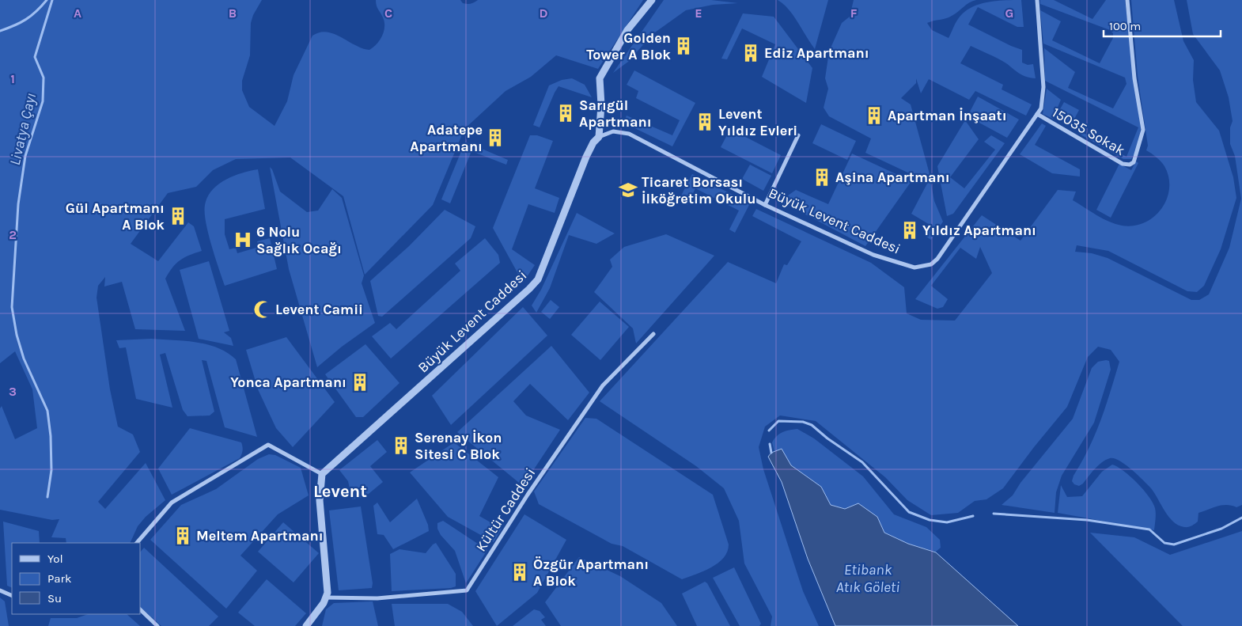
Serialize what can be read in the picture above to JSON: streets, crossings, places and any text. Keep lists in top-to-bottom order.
{
  "streets": {
    "street": ["15035 Sokak", "Büyük Levent Caddesi", "Kültür Caddesi"]
  },
  "crossings": [
    ["15035 Sokak", "Büyük Levent Caddesi"]
  ],
  "districts": ["Levent"],
  "water": ["Livatya Çayı", "Etibank Atık Göleti"],
  "places": {
    "building": [
      "Golden Tower A Blok",
      "Ediz Apartmanı",
      "Sarıgül Apartmanı",
      "Apartman İnşaatı",
      "Levent Yıldız Evleri",
      "Adatepe Apartmanı",
      "Aşina Apartmanı",
      "Gül Apartmanı A Blok",
      "Yıldız Apartmanı",
      "Yonca Apartmanı",
      "Serenay İkon Sitesi C Blok",
      "Meltem Apartmanı",
      "Özgür Apartmanı A Blok"
    ],
    "school or university": ["Ticaret Borsası İlköğretim Okulu"],
    "hospital": ["6 Nolu Sağlık Ocağı"],
    "mosque": ["Levent Camii"]
  },
  "legend": ["Yol", "Park", "Su"],
  "scale_bar": "100 m",
  "grid": {
    "columns": [
      "A",
      "B",
      "C",
      "D",
      "E",
      "F",
      "G"
    ],
    "rows": ["1", "2", "3"]
  }
}
